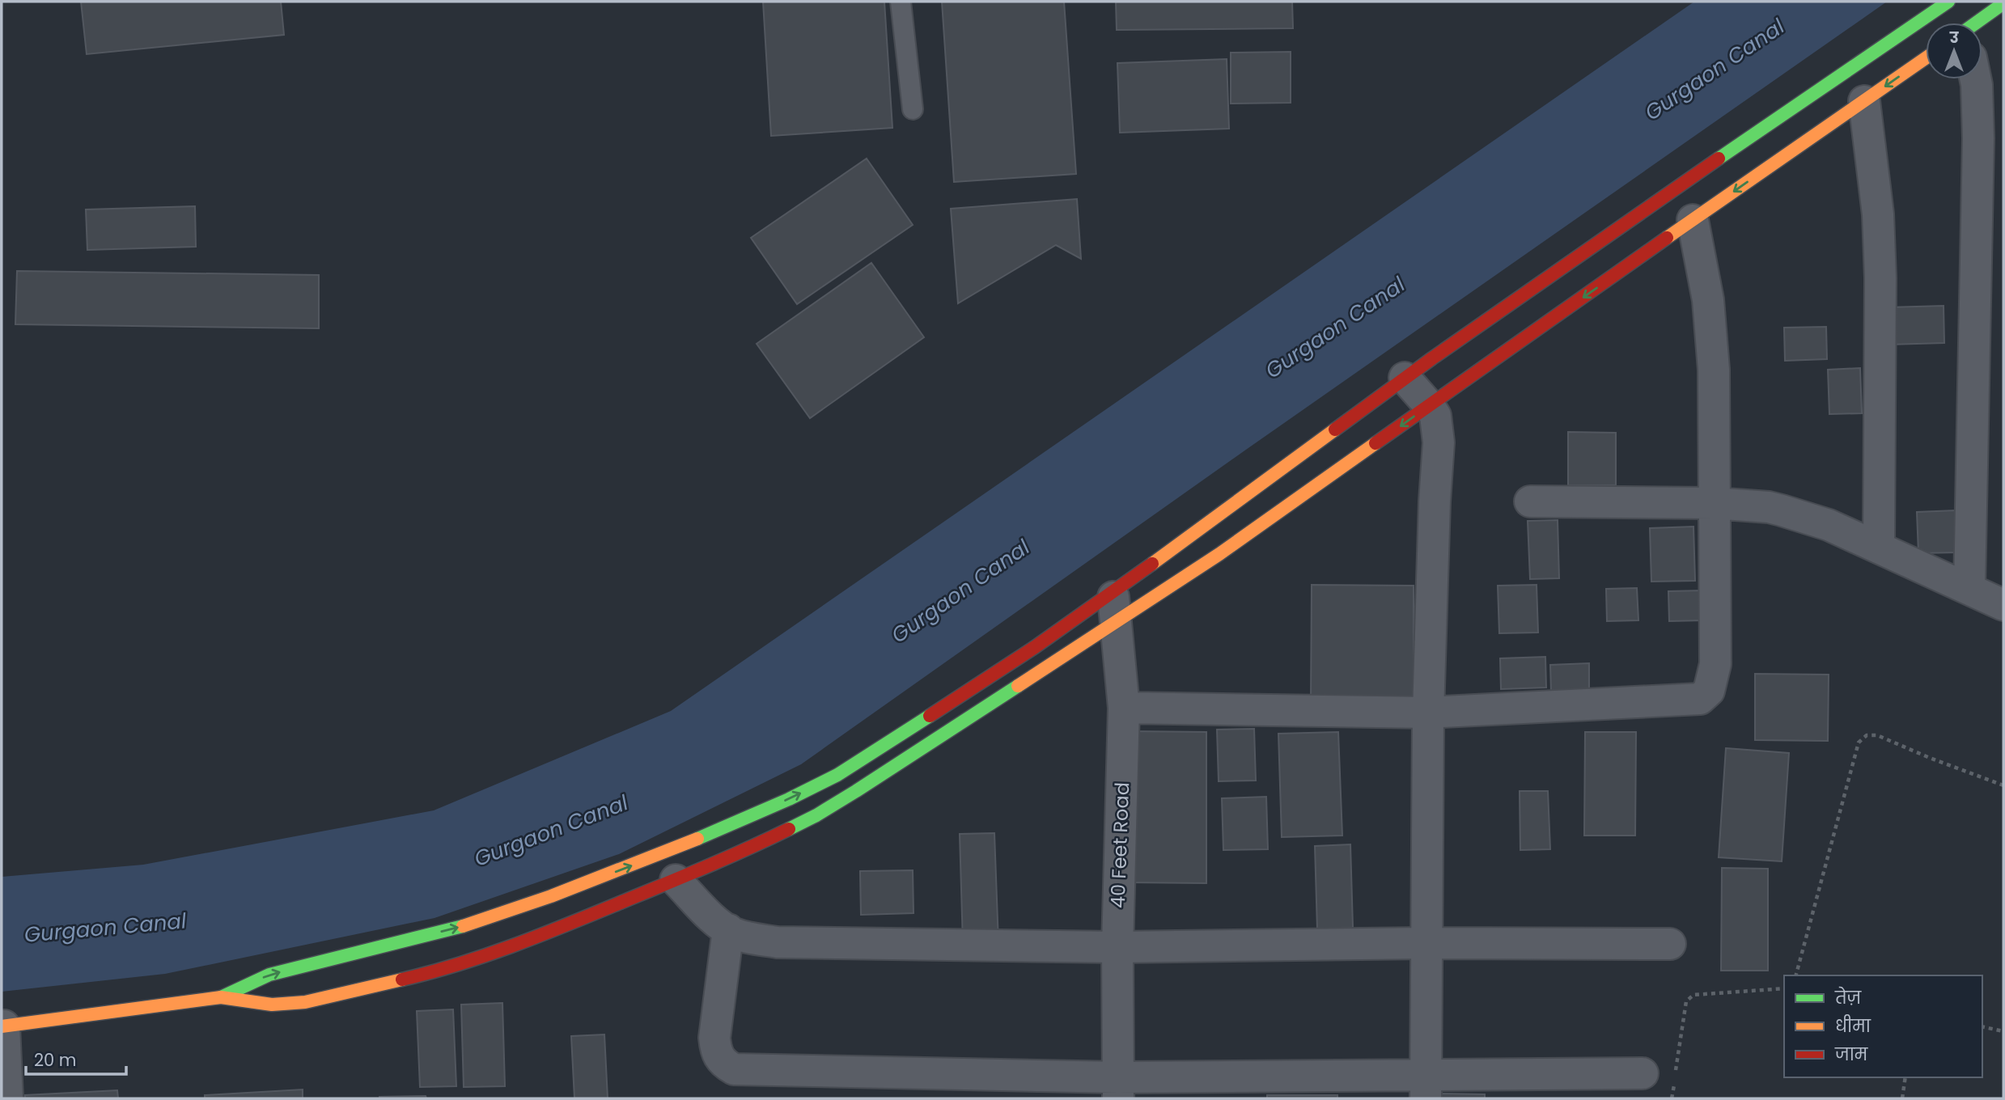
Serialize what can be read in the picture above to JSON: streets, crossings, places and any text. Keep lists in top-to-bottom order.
{
  "streets": {
    "street": ["40 Feet Road"]
  },
  "water": ["Gurgaon Canal"],
  "legend": ["तेज़", "धीमा", "जाम"],
  "scale_bar": "20 m",
  "north": "top"
}
